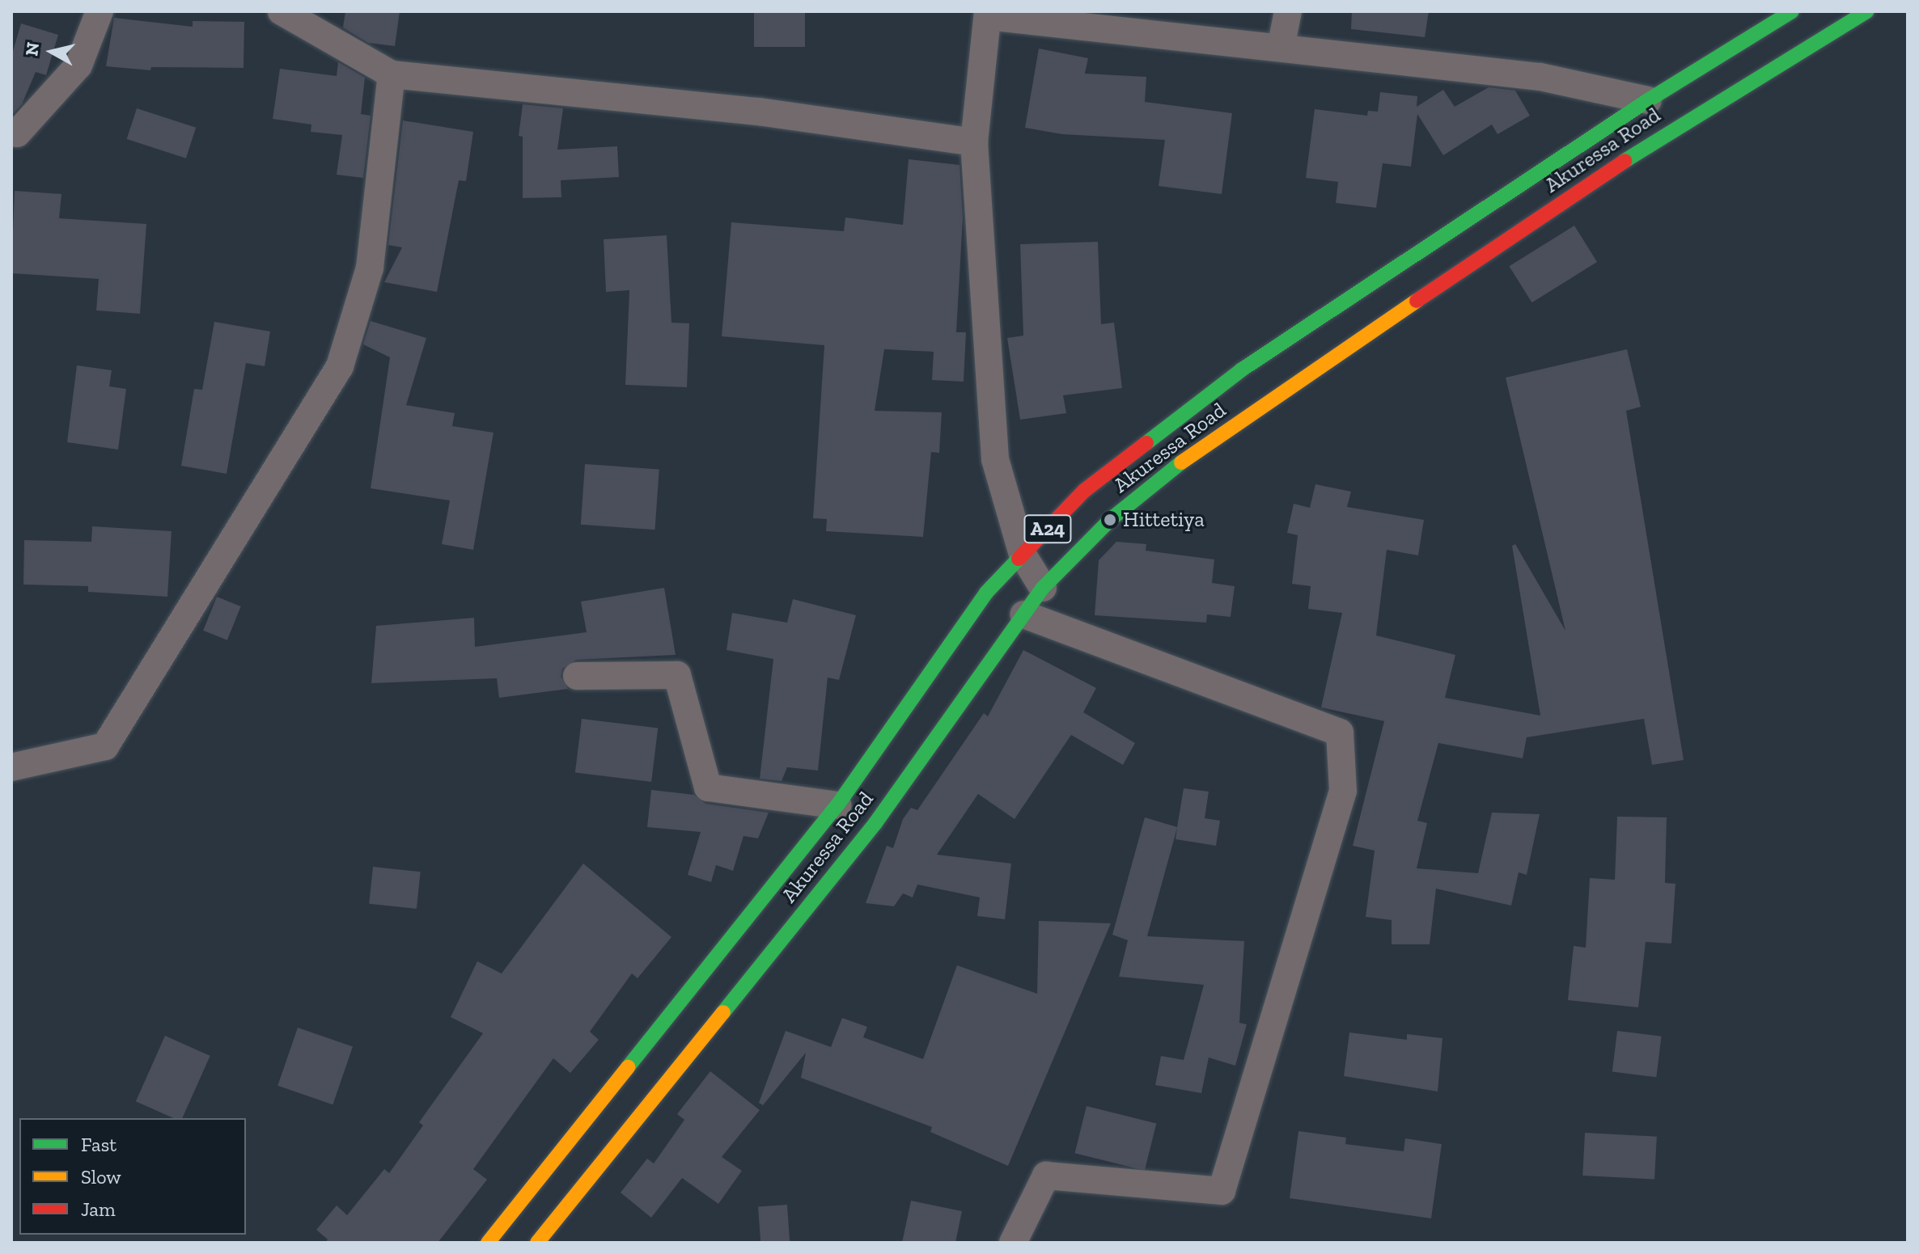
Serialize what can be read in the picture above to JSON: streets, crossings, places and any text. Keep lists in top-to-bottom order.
{
  "streets": {
    "highway": ["Akuressa Road", "A24"]
  },
  "places": ["Hittetiya"],
  "legend": ["Fast", "Slow", "Jam"],
  "north": "left"
}
